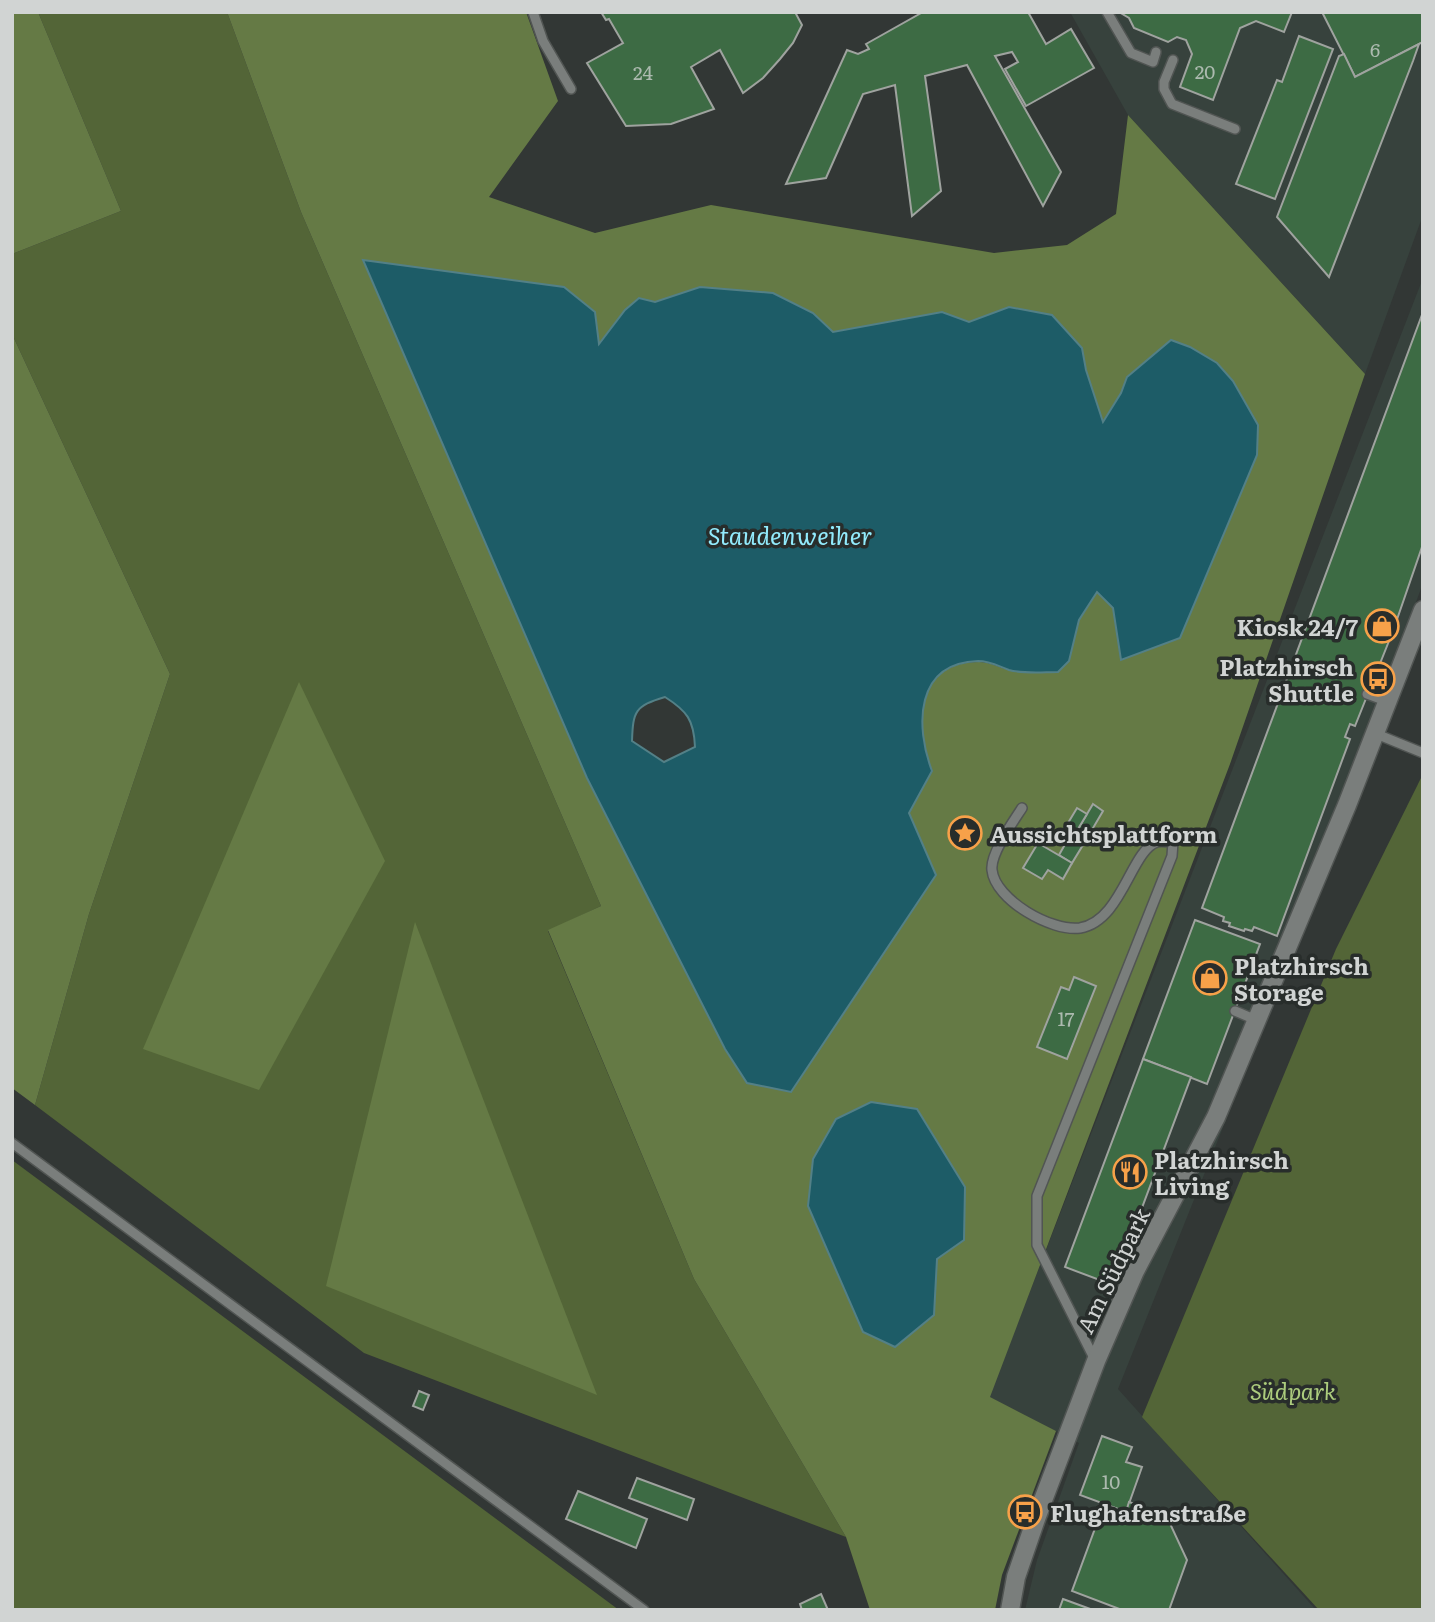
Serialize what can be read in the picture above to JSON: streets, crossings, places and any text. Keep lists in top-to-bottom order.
{
  "streets": {
    "street": ["Am Südpark"]
  },
  "water": ["Staudenweiher"],
  "parks": ["Südpark"],
  "places": {
    "shop": ["Kiosk 24/7", "Platzhirsch Storage"],
    "bus stop": ["Platzhirsch Shuttle", "Flughafenstraße"],
    "place": ["Aussichtsplattform"],
    "restaurant": ["Platzhirsch Living"]
  },
  "house_numbers": [
    "6",
    "20",
    "24",
    "17",
    "10"
  ]
}
